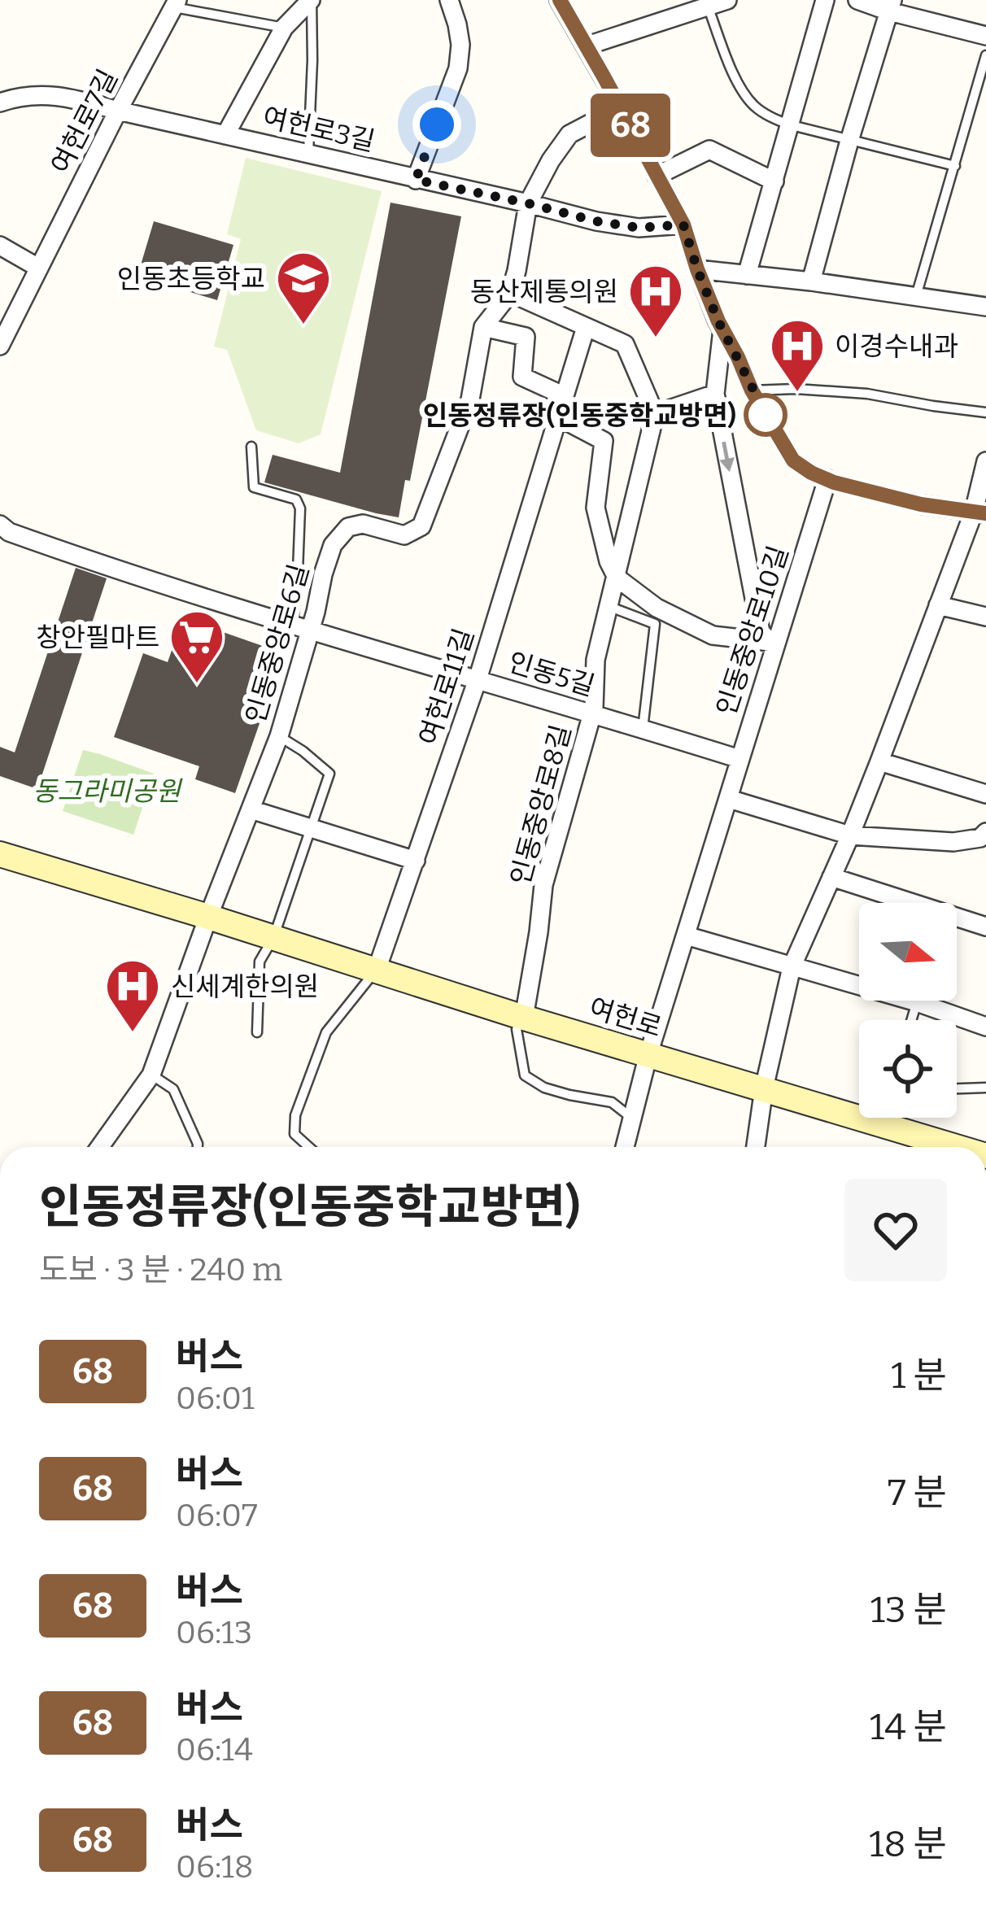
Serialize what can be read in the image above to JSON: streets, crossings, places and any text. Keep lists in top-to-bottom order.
{
  "streets": {
    "street": [
      "여헌로7길",
      "여헌로3길",
      "인동중앙로10길",
      "인동중앙로6길",
      "인동5길",
      "여헌로11길",
      "인동중앙로8길",
      "여헌로"
    ]
  },
  "crossings": [
    ["여헌로7길", "여헌로3길"],
    ["여헌로3길", "인동중앙로6길"],
    ["인동중앙로10길", "인동5길"],
    ["인동중앙로10길", "여헌로"],
    ["인동중앙로6길", "인동5길"],
    ["인동중앙로6길", "여헌로"],
    ["인동5길", "여헌로11길"],
    ["인동5길", "인동중앙로8길"],
    ["여헌로11길", "여헌로"],
    ["인동중앙로8길", "여헌로"]
  ],
  "parks": ["동그라미공원"],
  "places": {
    "school or university": ["인동초등학교"],
    "hospital": ["동산제통의원", "이경수내과", "신세계한의원"],
    "other": ["인동정류장(인동중학교방면)"],
    "supermarket": ["창안필마트"]
  },
  "lines": ["bus line 68"],
  "north": "right",
  "page": {
    "on_map": "68",
    "heading": ["인동정류장(인동중학교방면)", "도보 · 3 분 · 240 m"],
    "list": [
      {
        "mark": "68",
        "name": "버스",
        "note": "06:01",
        "value": "1 분"
      },
      {
        "mark": "68",
        "name": "버스",
        "note": "06:07",
        "value": "7 분"
      },
      {
        "mark": "68",
        "name": "버스",
        "note": "06:13",
        "value": "13 분"
      },
      {
        "mark": "68",
        "name": "버스",
        "note": "06:14",
        "value": "14 분"
      },
      {
        "mark": "68",
        "name": "버스",
        "note": "06:18",
        "value": "18 분"
      }
    ]
  }
}
